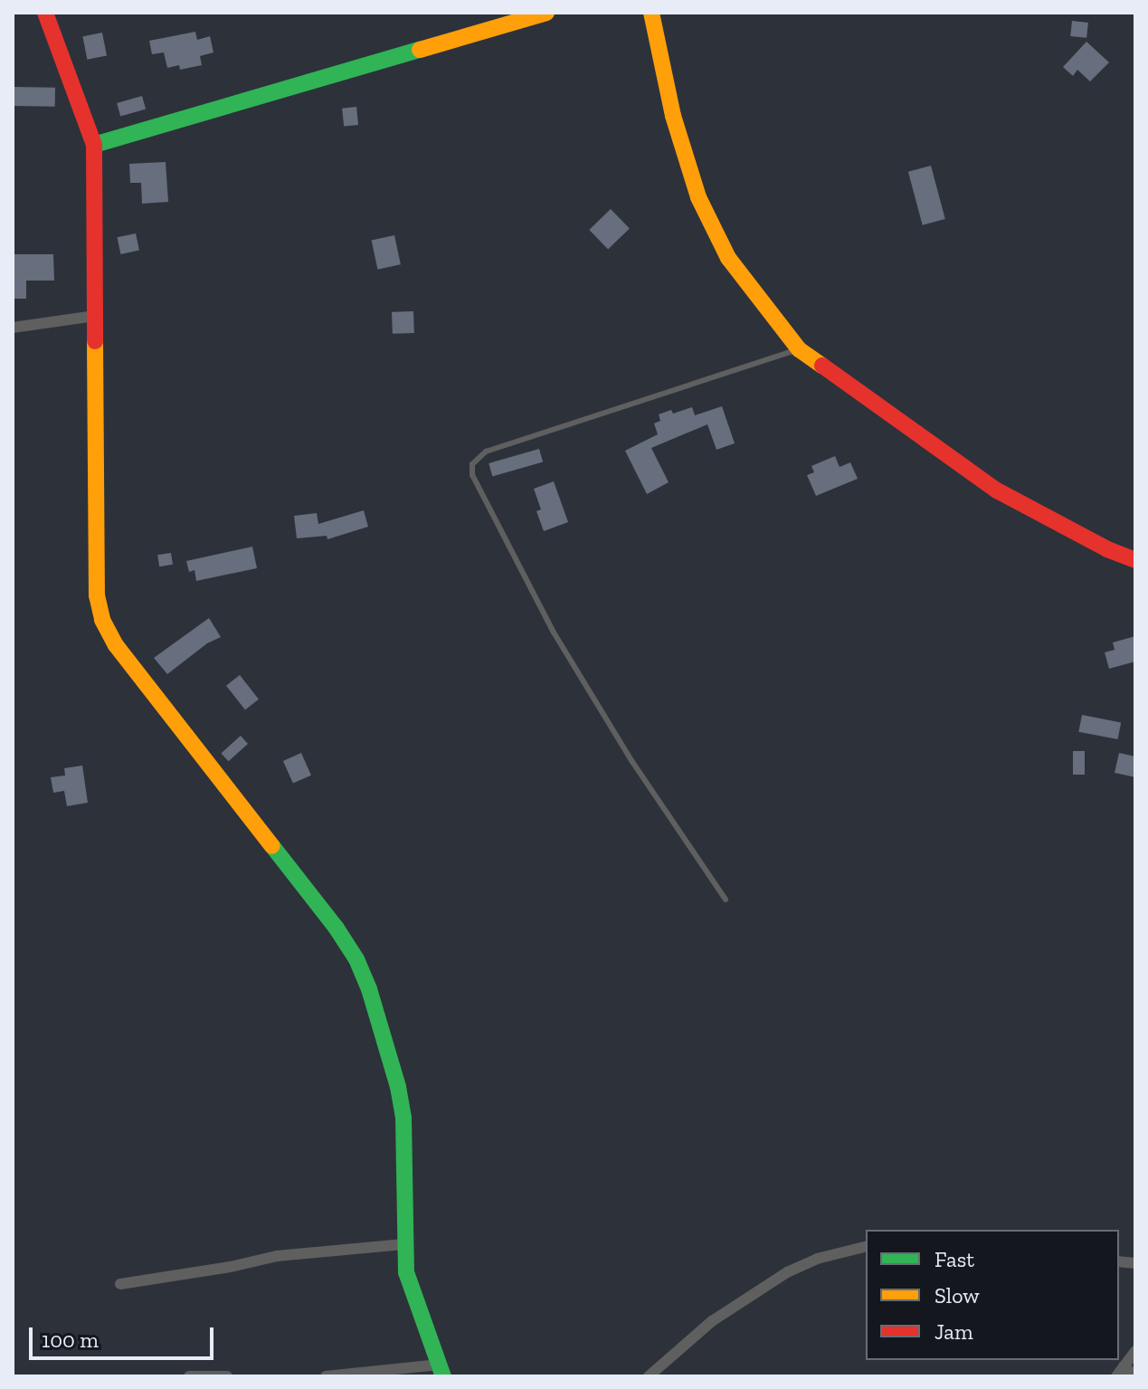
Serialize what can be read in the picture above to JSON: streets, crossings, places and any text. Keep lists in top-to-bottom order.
{
  "legend": ["Fast", "Slow", "Jam"],
  "scale_bar": "100 m"
}
